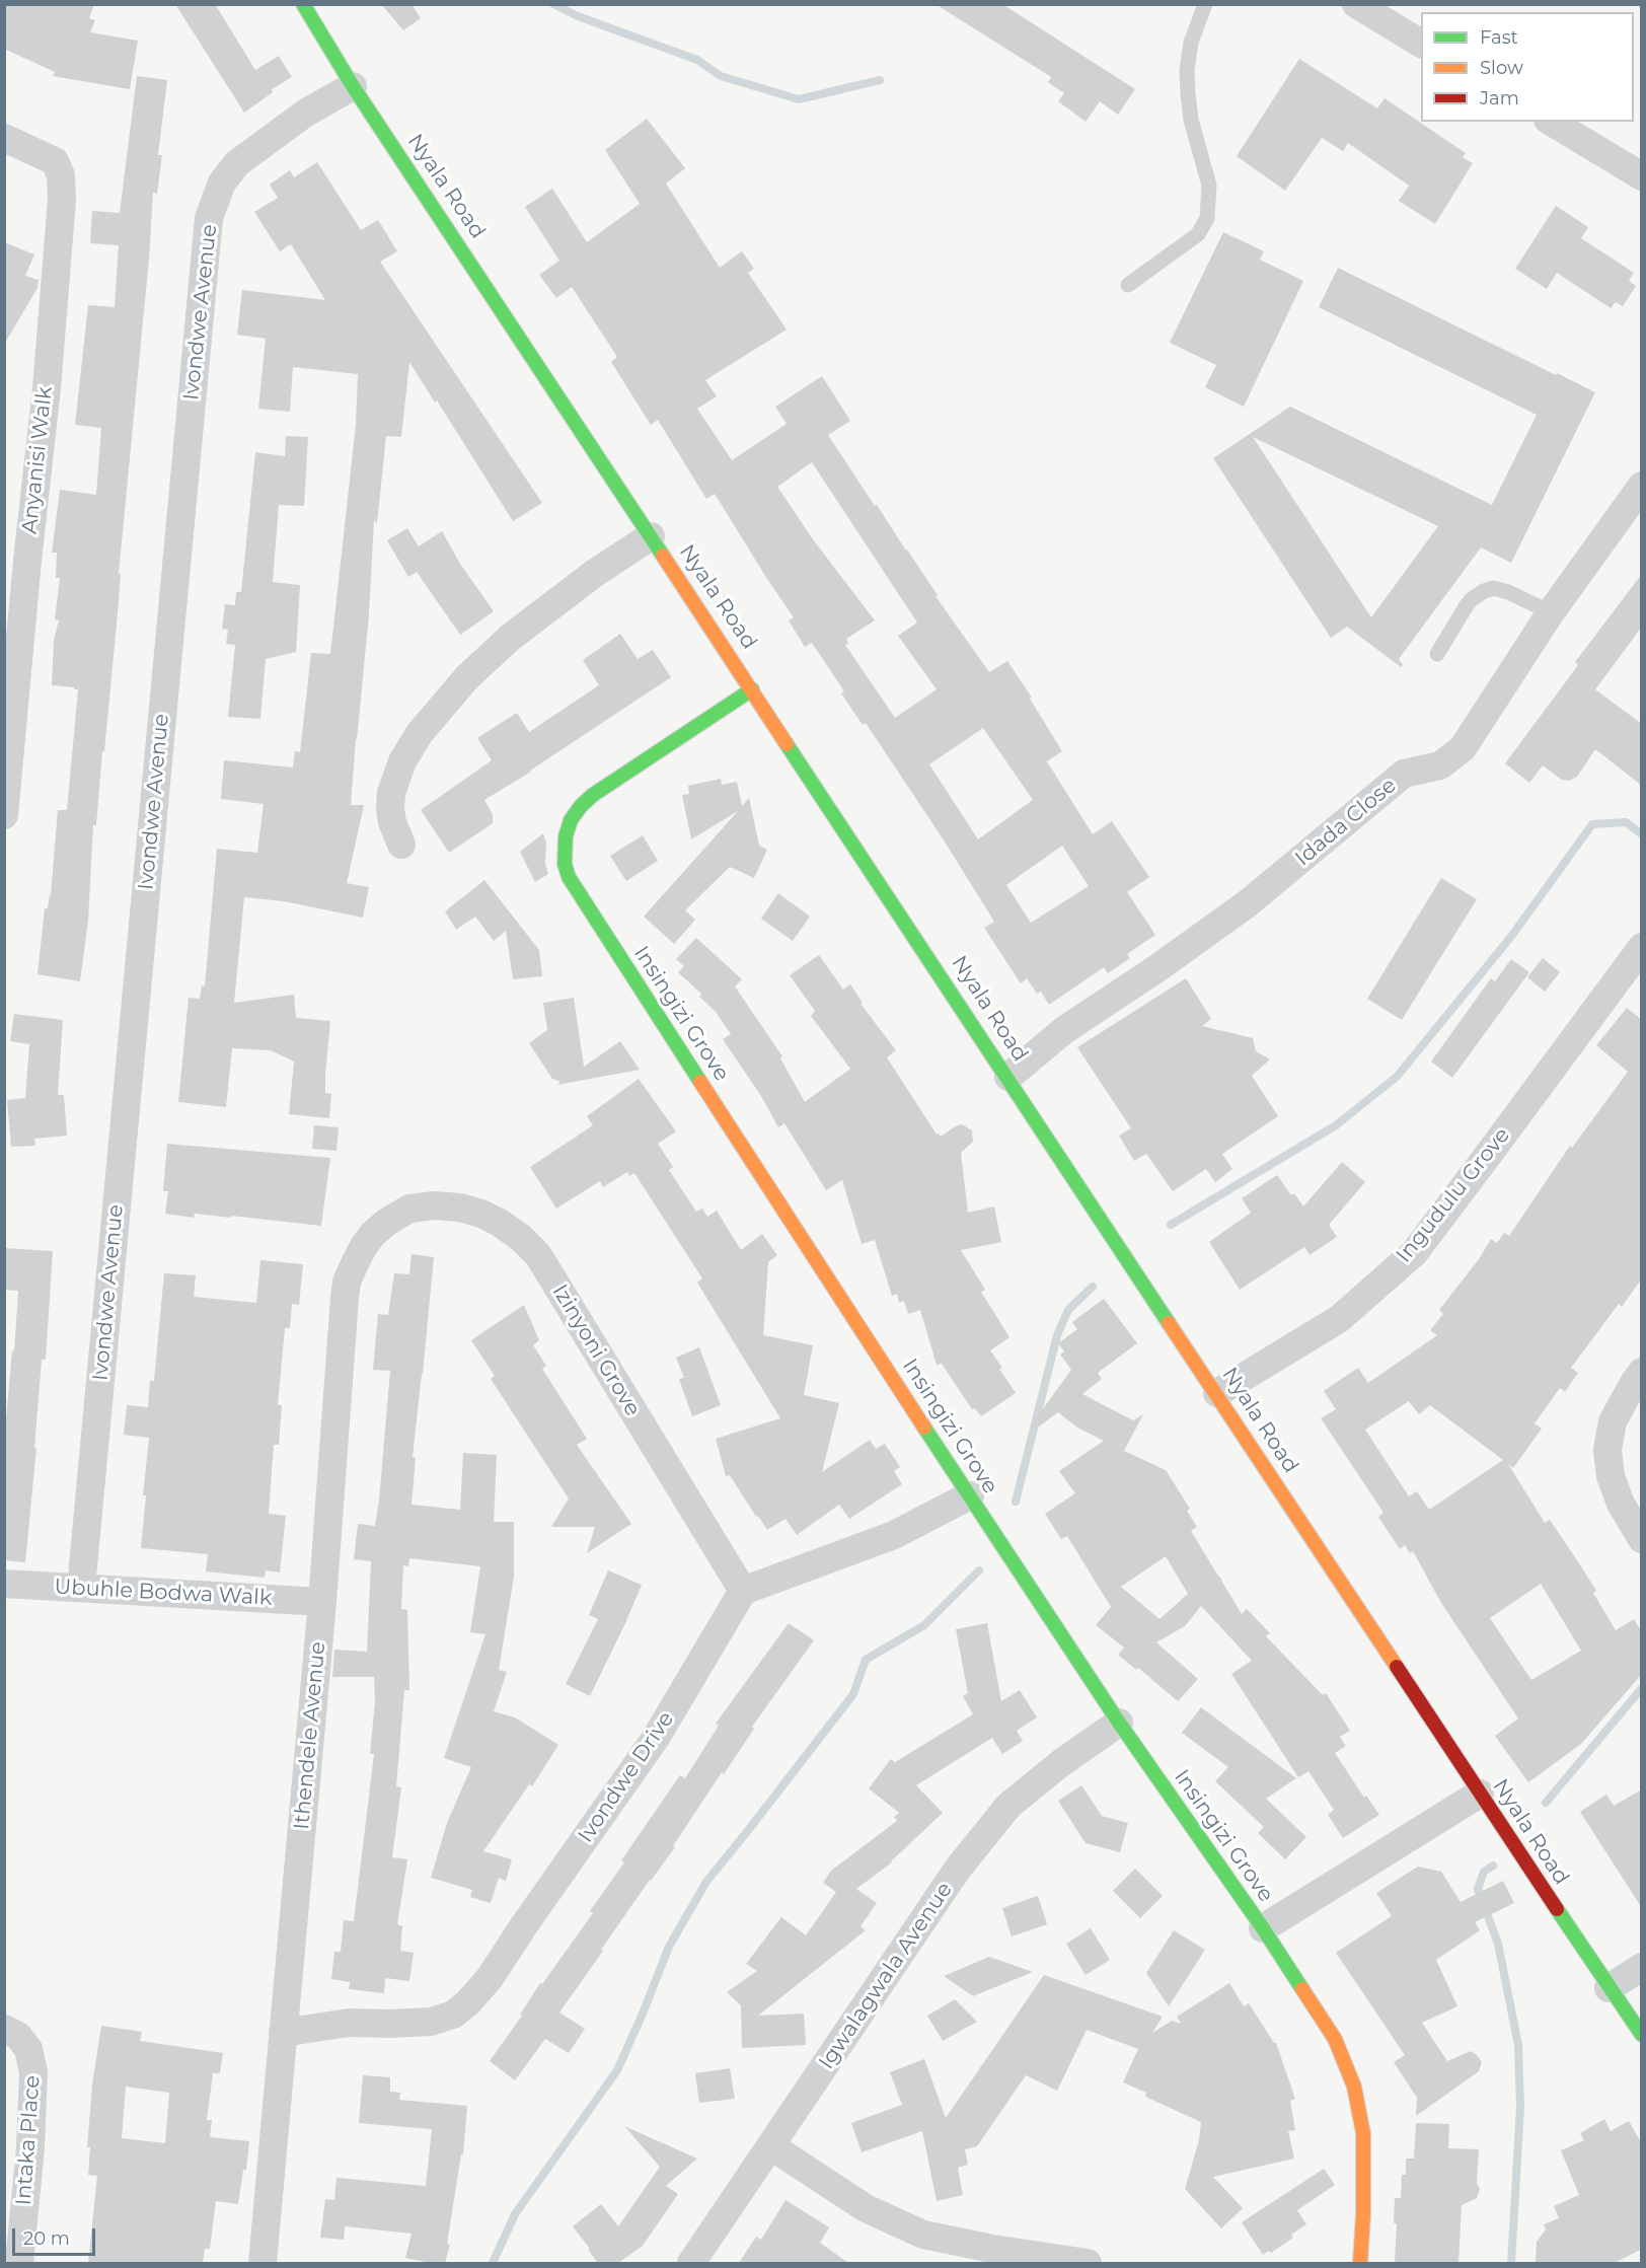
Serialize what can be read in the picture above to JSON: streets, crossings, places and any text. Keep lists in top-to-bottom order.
{
  "streets": {
    "street": [
      "Nyala Road",
      "Ivondwe Avenue",
      "Anyanisi Walk",
      "Idada Close",
      "Insingizi Grove",
      "Ingudulu Grove",
      "Izinyoni Grove",
      "Ubuhle Bodwa Walk",
      "Ithendele Avenue",
      "Ivondwe Drive",
      "Igwalagwala Avenue",
      "Intaka Place"
    ]
  },
  "crossings": [
    ["Nyala Road", "Ivondwe Avenue"],
    ["Nyala Road", "Idada Close"],
    ["Nyala Road", "Insingizi Grove"],
    ["Nyala Road", "Ingudulu Grove"],
    ["Ivondwe Avenue", "Ubuhle Bodwa Walk"],
    ["Insingizi Grove", "Igwalagwala Avenue"],
    ["Izinyoni Grove", "Ithendele Avenue"],
    ["Izinyoni Grove", "Ivondwe Drive"],
    ["Ubuhle Bodwa Walk", "Ithendele Avenue"],
    ["Ithendele Avenue", "Ivondwe Drive"]
  ],
  "legend": ["Fast", "Slow", "Jam"],
  "scale_bar": "20 m"
}
